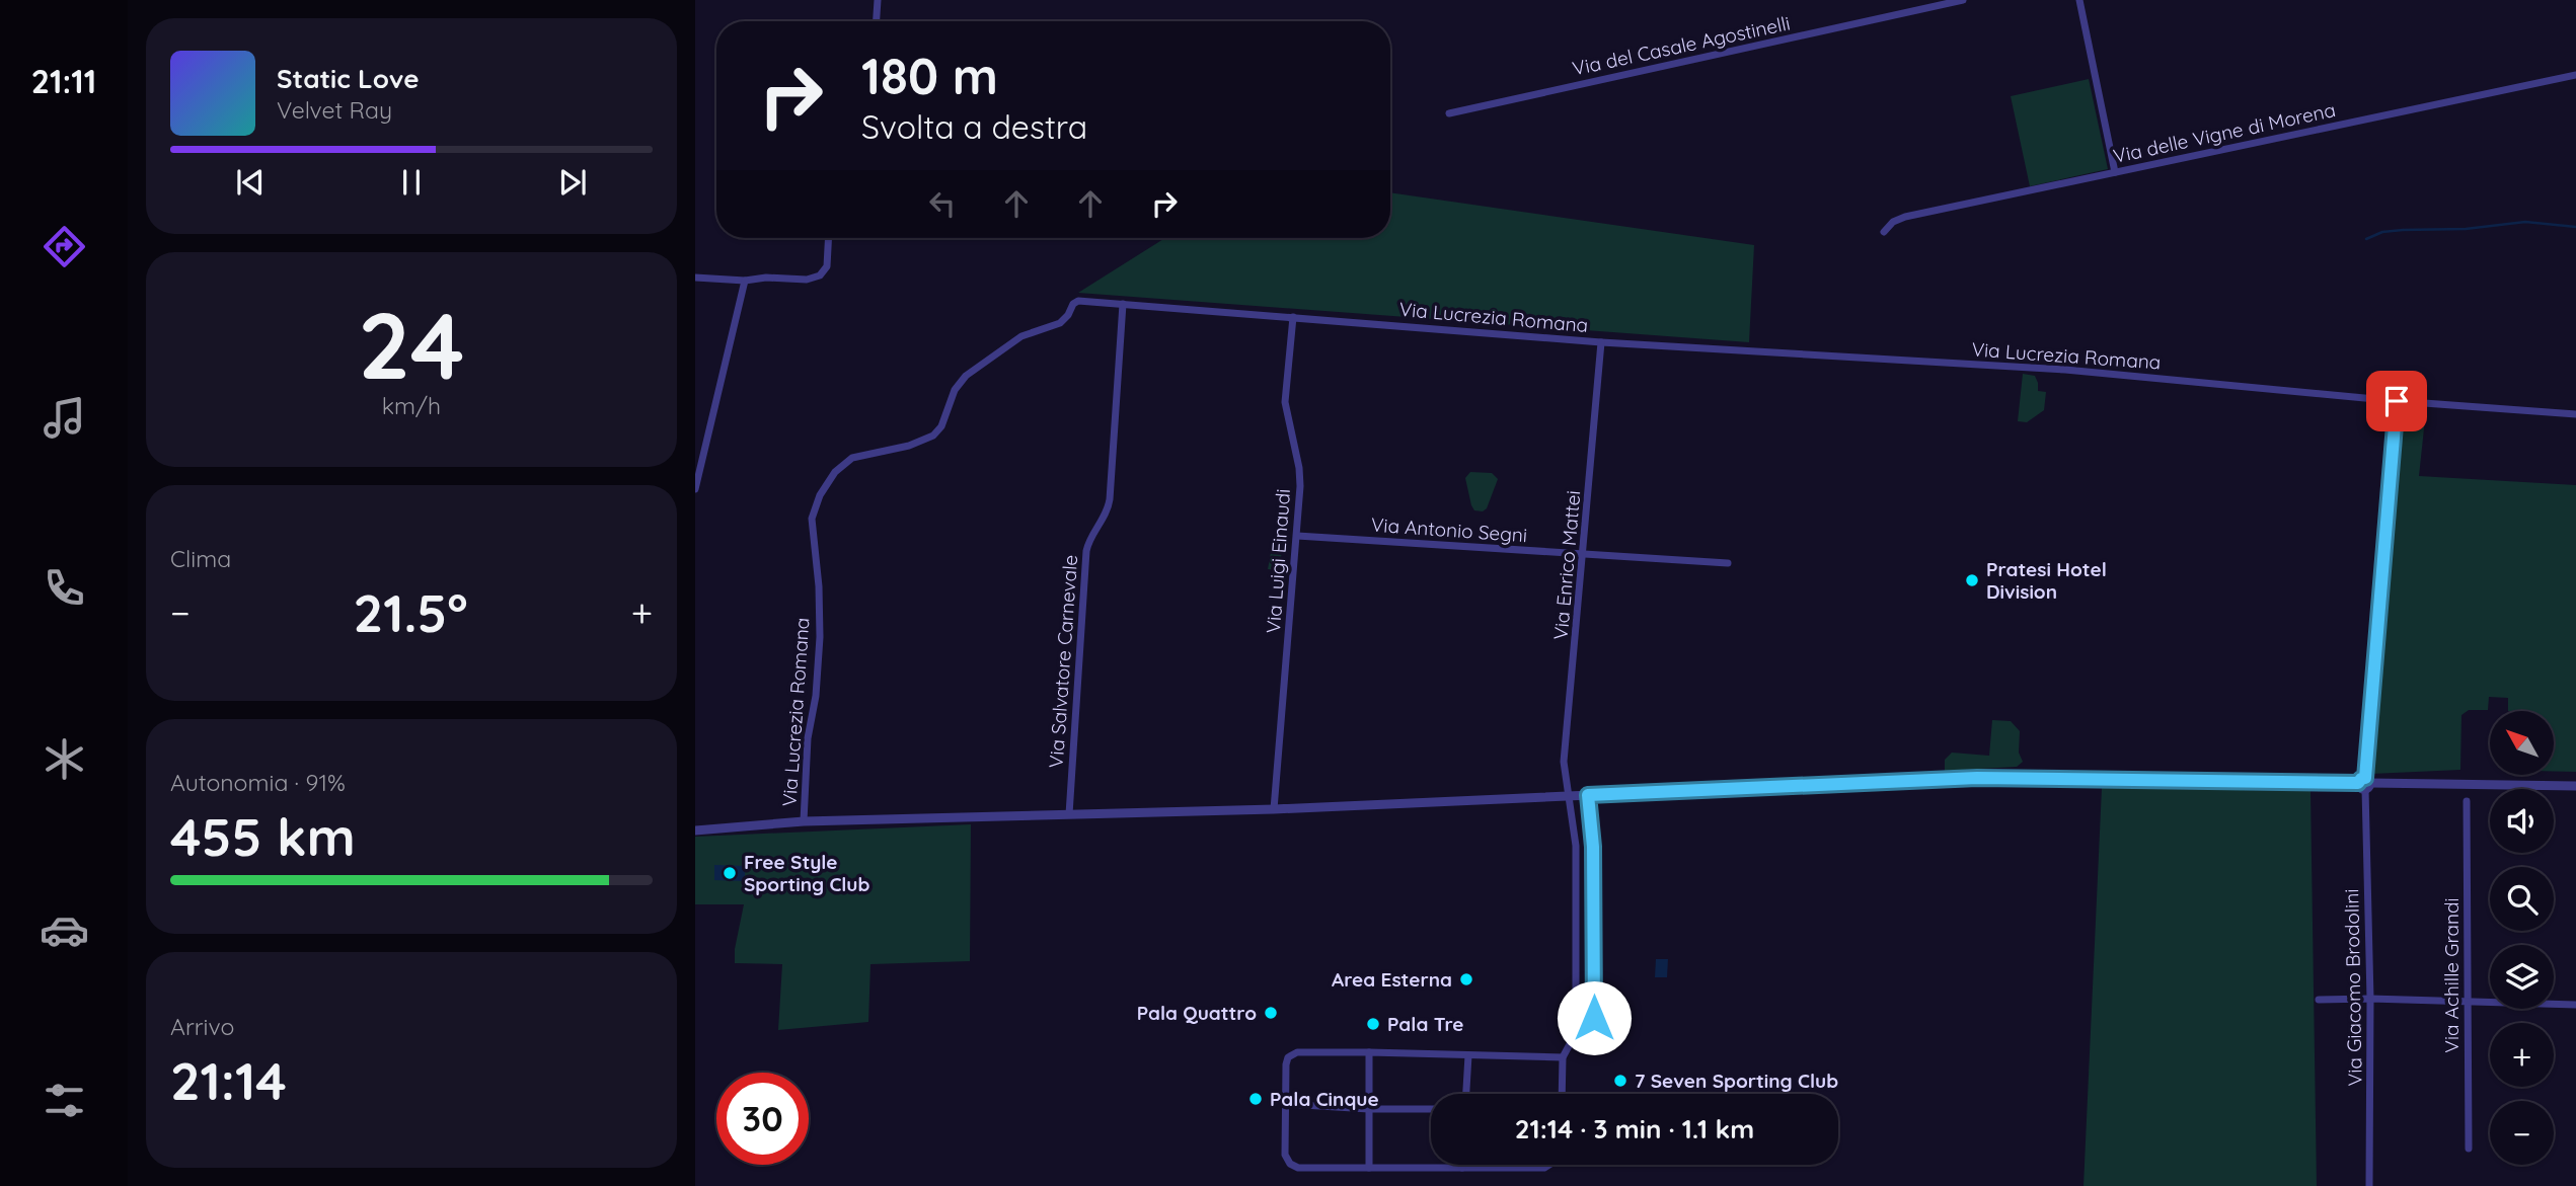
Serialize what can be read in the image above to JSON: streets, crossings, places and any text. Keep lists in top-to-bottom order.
{
  "streets": {
    "street": [
      "Via del Casale Agostinelli",
      "Via delle Vigne di Morena",
      "Via Lucrezia Romana",
      "Via Antonio Segni",
      "Via Luigi Einaudi",
      "Via Enrico Mattei",
      "Via Salvatore Carnevale",
      "Via Achille Grandi",
      "Via Giacomo Brodolini"
    ]
  },
  "crossings": [
    ["Via Lucrezia Romana", "Via Luigi Einaudi"],
    ["Via Lucrezia Romana", "Via Enrico Mattei"],
    ["Via Lucrezia Romana", "Via Salvatore Carnevale"],
    ["Via Lucrezia Romana", "Via Giacomo Brodolini"],
    ["Via Antonio Segni", "Via Luigi Einaudi"],
    ["Via Antonio Segni", "Via Enrico Mattei"]
  ],
  "places": [
    "Pratesi Hotel Division",
    "Free Style Sporting Club",
    "Area Esterna",
    "Pala Quattro",
    "Pala Tre",
    "7 Seven Sporting Club",
    "Pala Cinque"
  ],
  "north": "top left",
  "page": {
    "tabs": "21:11",
    "turn": ["180 m", "Svolta a destra"],
    "song": ["Static Love", "Velvet Ray"],
    "tile": [
      ["24", "km/h"],
      "Clima",
      ["Autonomia · 91%", "455 km"],
      ["Arrivo", "21:14"]
    ],
    "heat": ["−", "21.5°", "+"],
    "map_buttons": ["+", "−"],
    "limit": "30",
    "trip": "21:14 · 3 min · 1.1 km"
  }
}
